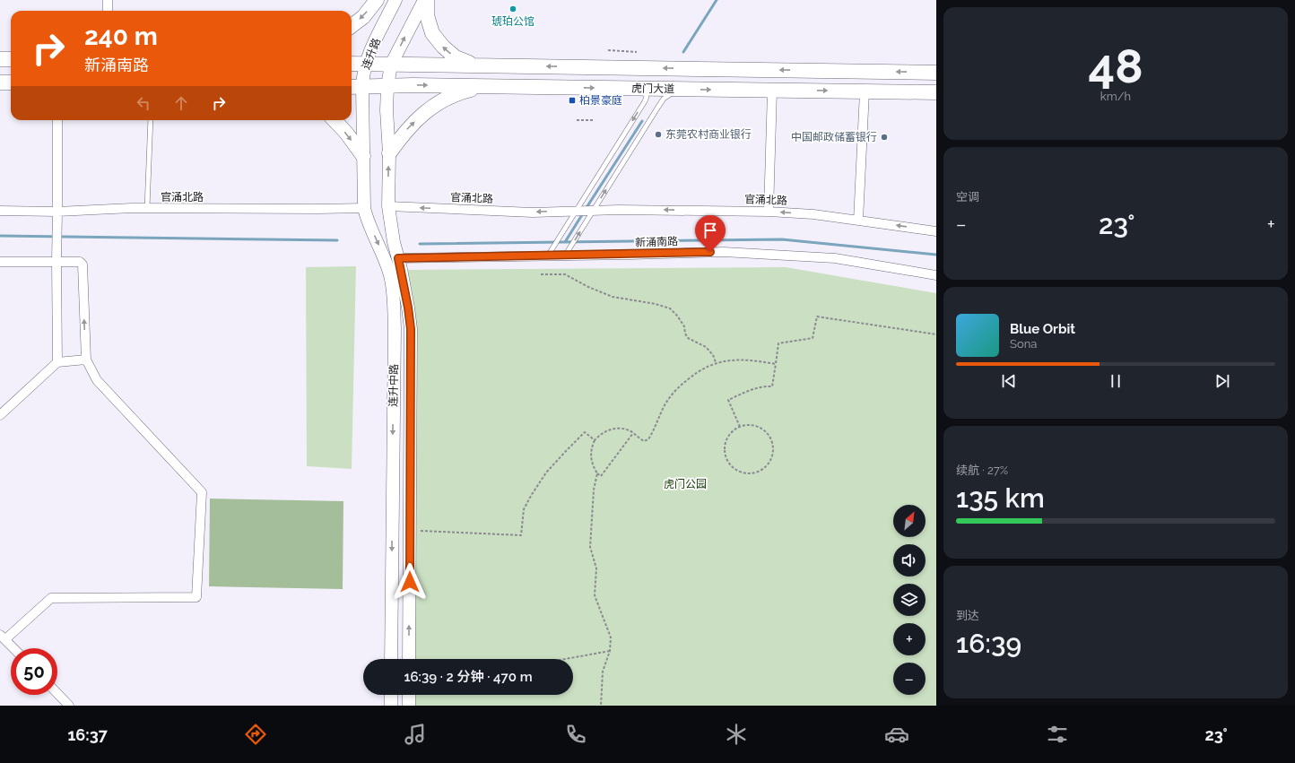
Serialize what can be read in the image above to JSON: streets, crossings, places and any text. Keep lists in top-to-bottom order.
{
  "streets": {
    "main road": ["连升路", "虎门大道", "连升中路"],
    "street": ["官涌北路", "新涌南路"]
  },
  "crossings": [
    ["连升路", "虎门大道"],
    ["连升路", "连升中路"],
    ["官涌北路", "连升中路"],
    ["新涌南路", "连升中路"]
  ],
  "one_way": ["官涌北路"],
  "parks": ["虎门公园"],
  "places": {
    "other": ["琥珀公馆", "东莞农村商业银行", "中国邮政储蓄银行"],
    "transit": ["柏景豪庭"]
  },
  "north": "top right",
  "page": {
    "tile": [
      ["48", "km/h"],
      "空调",
      ["续航 · 27%", "135 km"],
      ["到达", "16:39"]
    ],
    "turn": ["240 m", "新涌南路"],
    "heat": ["−", "23°", "+"],
    "song": ["Blue Orbit", "Sona"],
    "map_buttons": ["+", "−"],
    "limit": "50",
    "trip": "16:39 · 2 分钟 · 470 m",
    "tabs": ["16:37", "23°"]
  }
}
